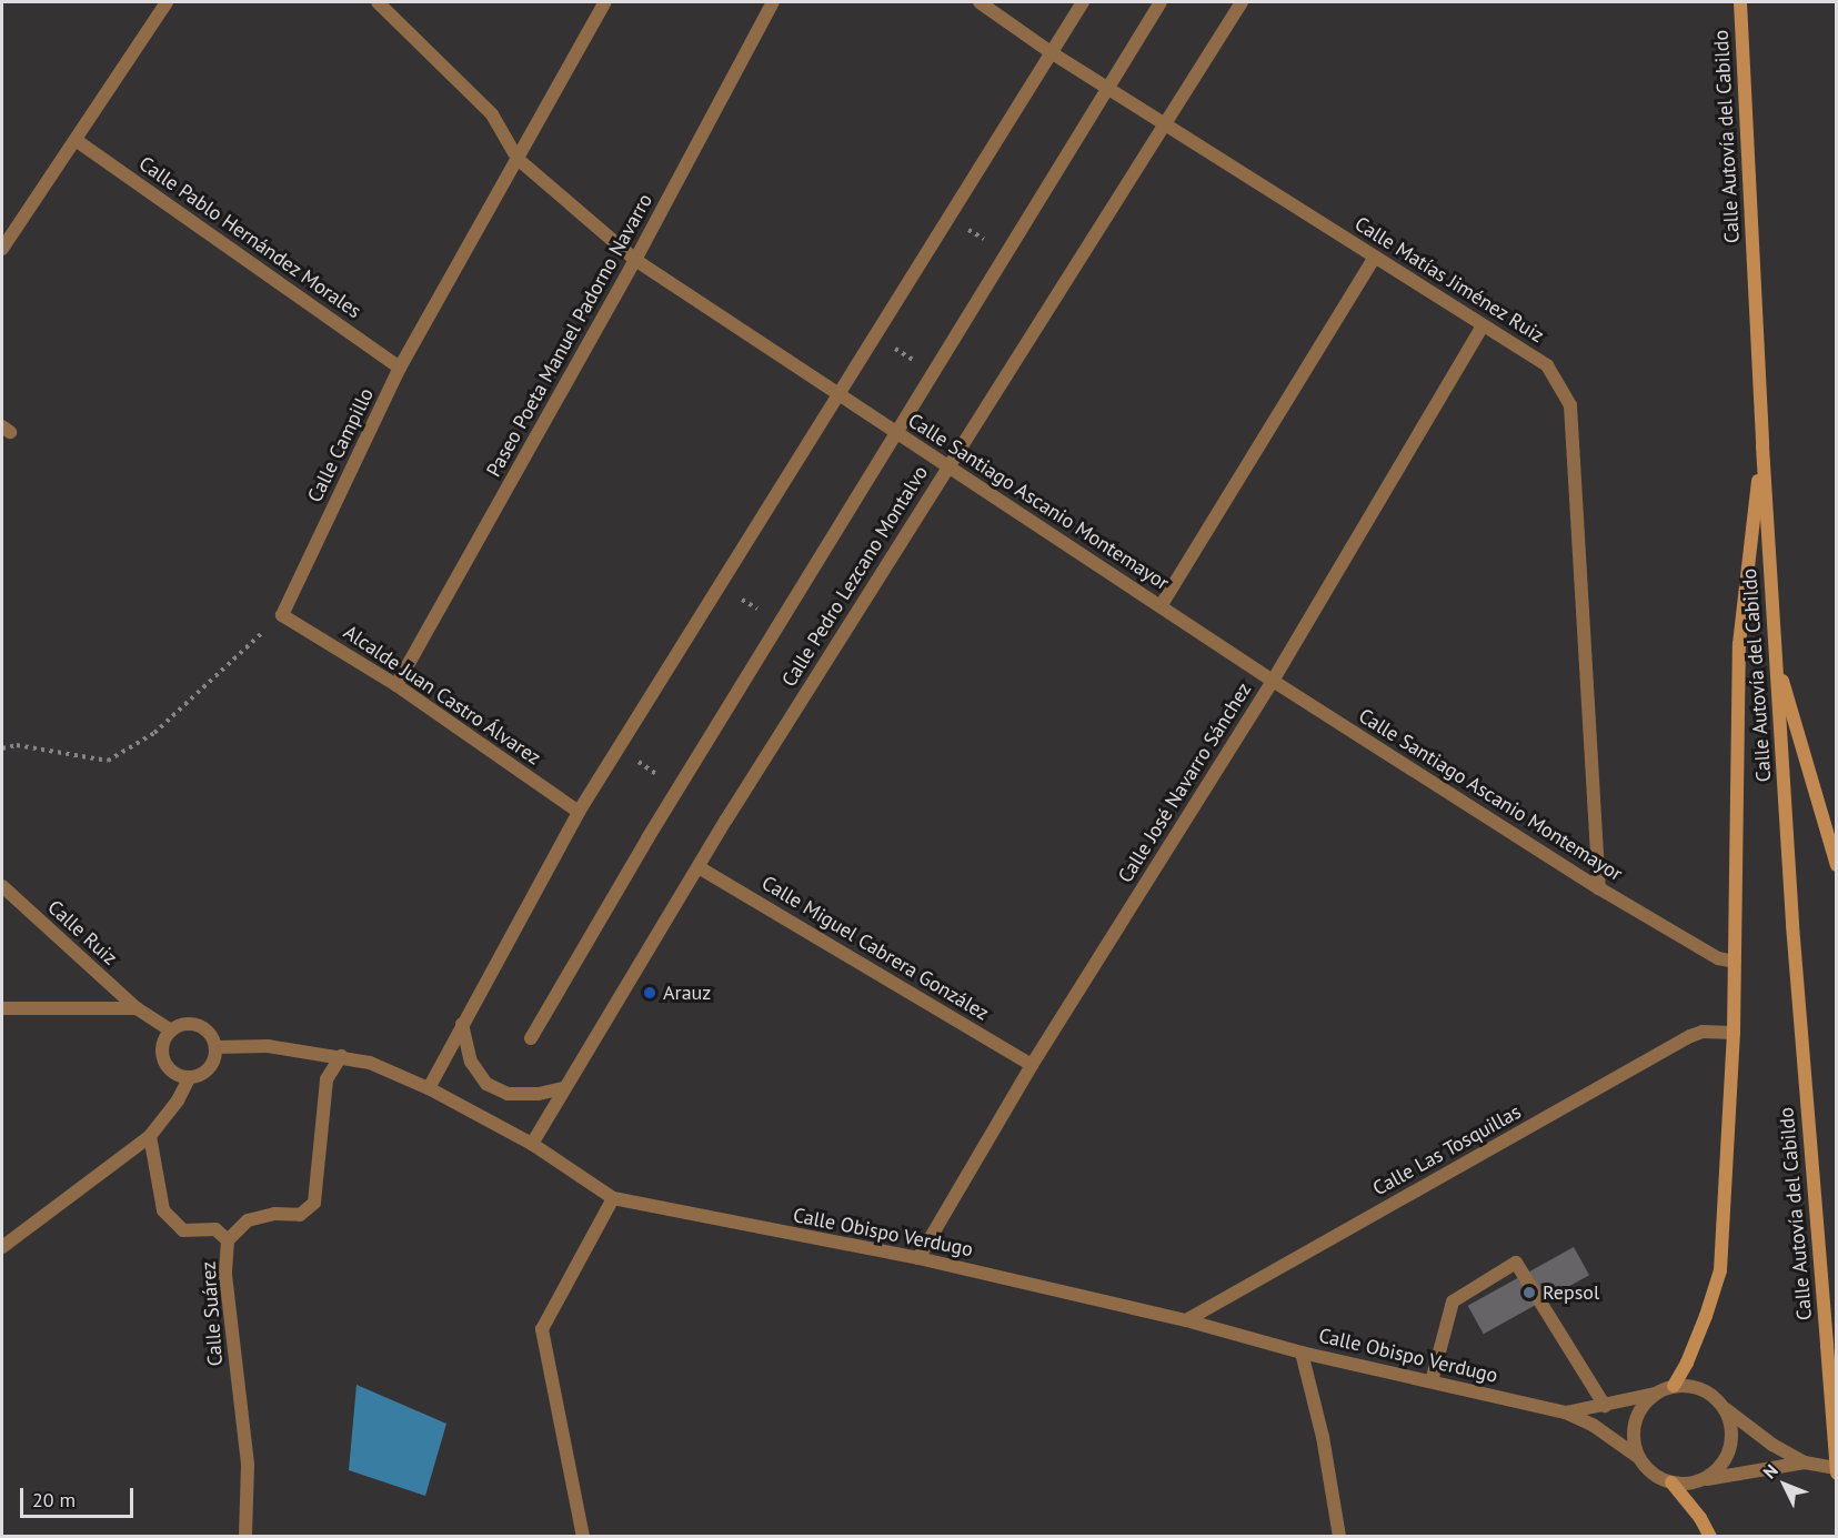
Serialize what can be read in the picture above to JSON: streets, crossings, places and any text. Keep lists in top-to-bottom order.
{
  "streets": {
    "main road": ["Calle Autovía del Cabildo"],
    "street": [
      "Calle Pablo Hernández Morales",
      "Calle Matías Jiménez Ruiz",
      "Paseo Poeta Manuel Padorno Navarro",
      "Calle Campillo",
      "Calle Santiago Ascanio Montemayor",
      "Calle Pedro Lezcano Montalvo",
      "Alcalde Juan Castro Álvarez",
      "Calle José Navarro Sánchez",
      "Calle Ruiz",
      "Calle Miguel Cabrera González",
      "Calle Las Tosquillas",
      "Calle Obispo Verdugo",
      "Calle Suárez"
    ]
  },
  "crossings": [
    ["Calle Pablo Hernández Morales", "Calle Campillo"],
    ["Calle Matías Jiménez Ruiz", "Calle Santiago Ascanio Montemayor"],
    ["Calle Matías Jiménez Ruiz", "Calle Pedro Lezcano Montalvo"],
    ["Calle Matías Jiménez Ruiz", "Calle José Navarro Sánchez"],
    ["Paseo Poeta Manuel Padorno Navarro", "Calle Santiago Ascanio Montemayor"],
    ["Paseo Poeta Manuel Padorno Navarro", "Alcalde Juan Castro Álvarez"],
    ["Calle Campillo", "Calle Santiago Ascanio Montemayor"],
    ["Calle Campillo", "Alcalde Juan Castro Álvarez"],
    ["Calle Santiago Ascanio Montemayor", "Calle Pedro Lezcano Montalvo"],
    ["Calle Santiago Ascanio Montemayor", "Calle José Navarro Sánchez"],
    ["Calle Pedro Lezcano Montalvo", "Calle Miguel Cabrera González"],
    ["Calle Pedro Lezcano Montalvo", "Calle Obispo Verdugo"],
    ["Calle José Navarro Sánchez", "Calle Miguel Cabrera González"],
    ["Calle José Navarro Sánchez", "Calle Obispo Verdugo"],
    ["Calle Ruiz", "Calle Obispo Verdugo"],
    ["Calle Las Tosquillas", "Calle Obispo Verdugo"]
  ],
  "places": ["Arauz", "Repsol"],
  "scale_bar": "20 m",
  "north": "top left"
}
